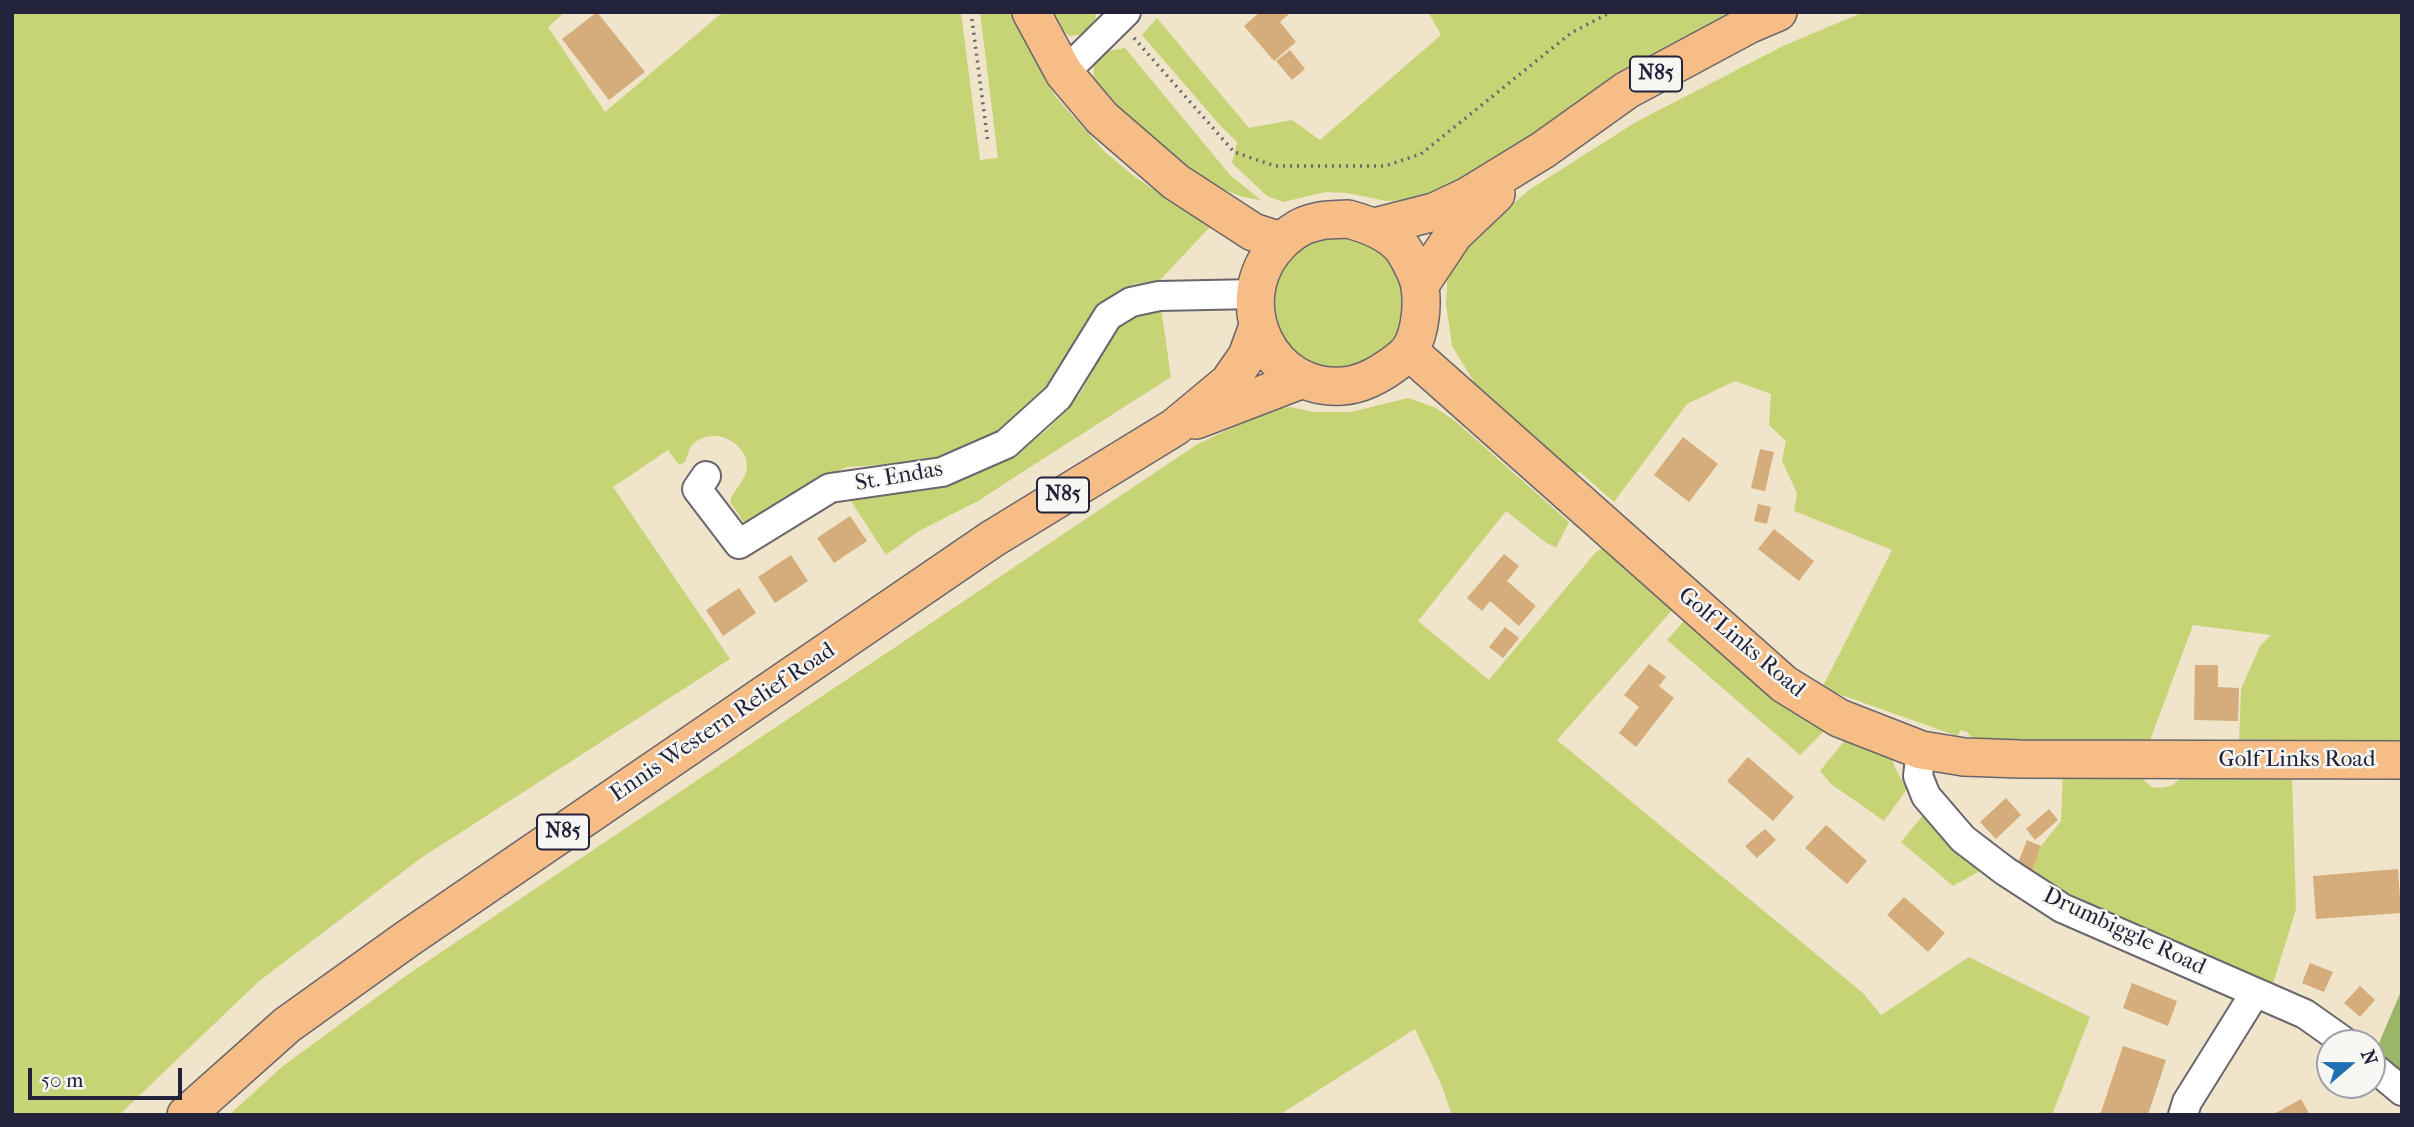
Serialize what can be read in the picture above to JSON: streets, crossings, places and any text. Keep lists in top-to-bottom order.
{
  "streets": {
    "main road": ["N85", "Golf Links Road", "Ennis Western Relief Road"],
    "street": ["St. Endas", "Drumbiggle Road"]
  },
  "crossings": [
    ["N85", "St. Endas"],
    ["N85", "Golf Links Road"],
    ["N85", "Ennis Western Relief Road"],
    ["St. Endas", "Golf Links Road"],
    ["St. Endas", "Ennis Western Relief Road"],
    ["Golf Links Road", "Ennis Western Relief Road"],
    ["Golf Links Road", "Drumbiggle Road"]
  ],
  "scale_bar": "50 m",
  "north": "right"
}
